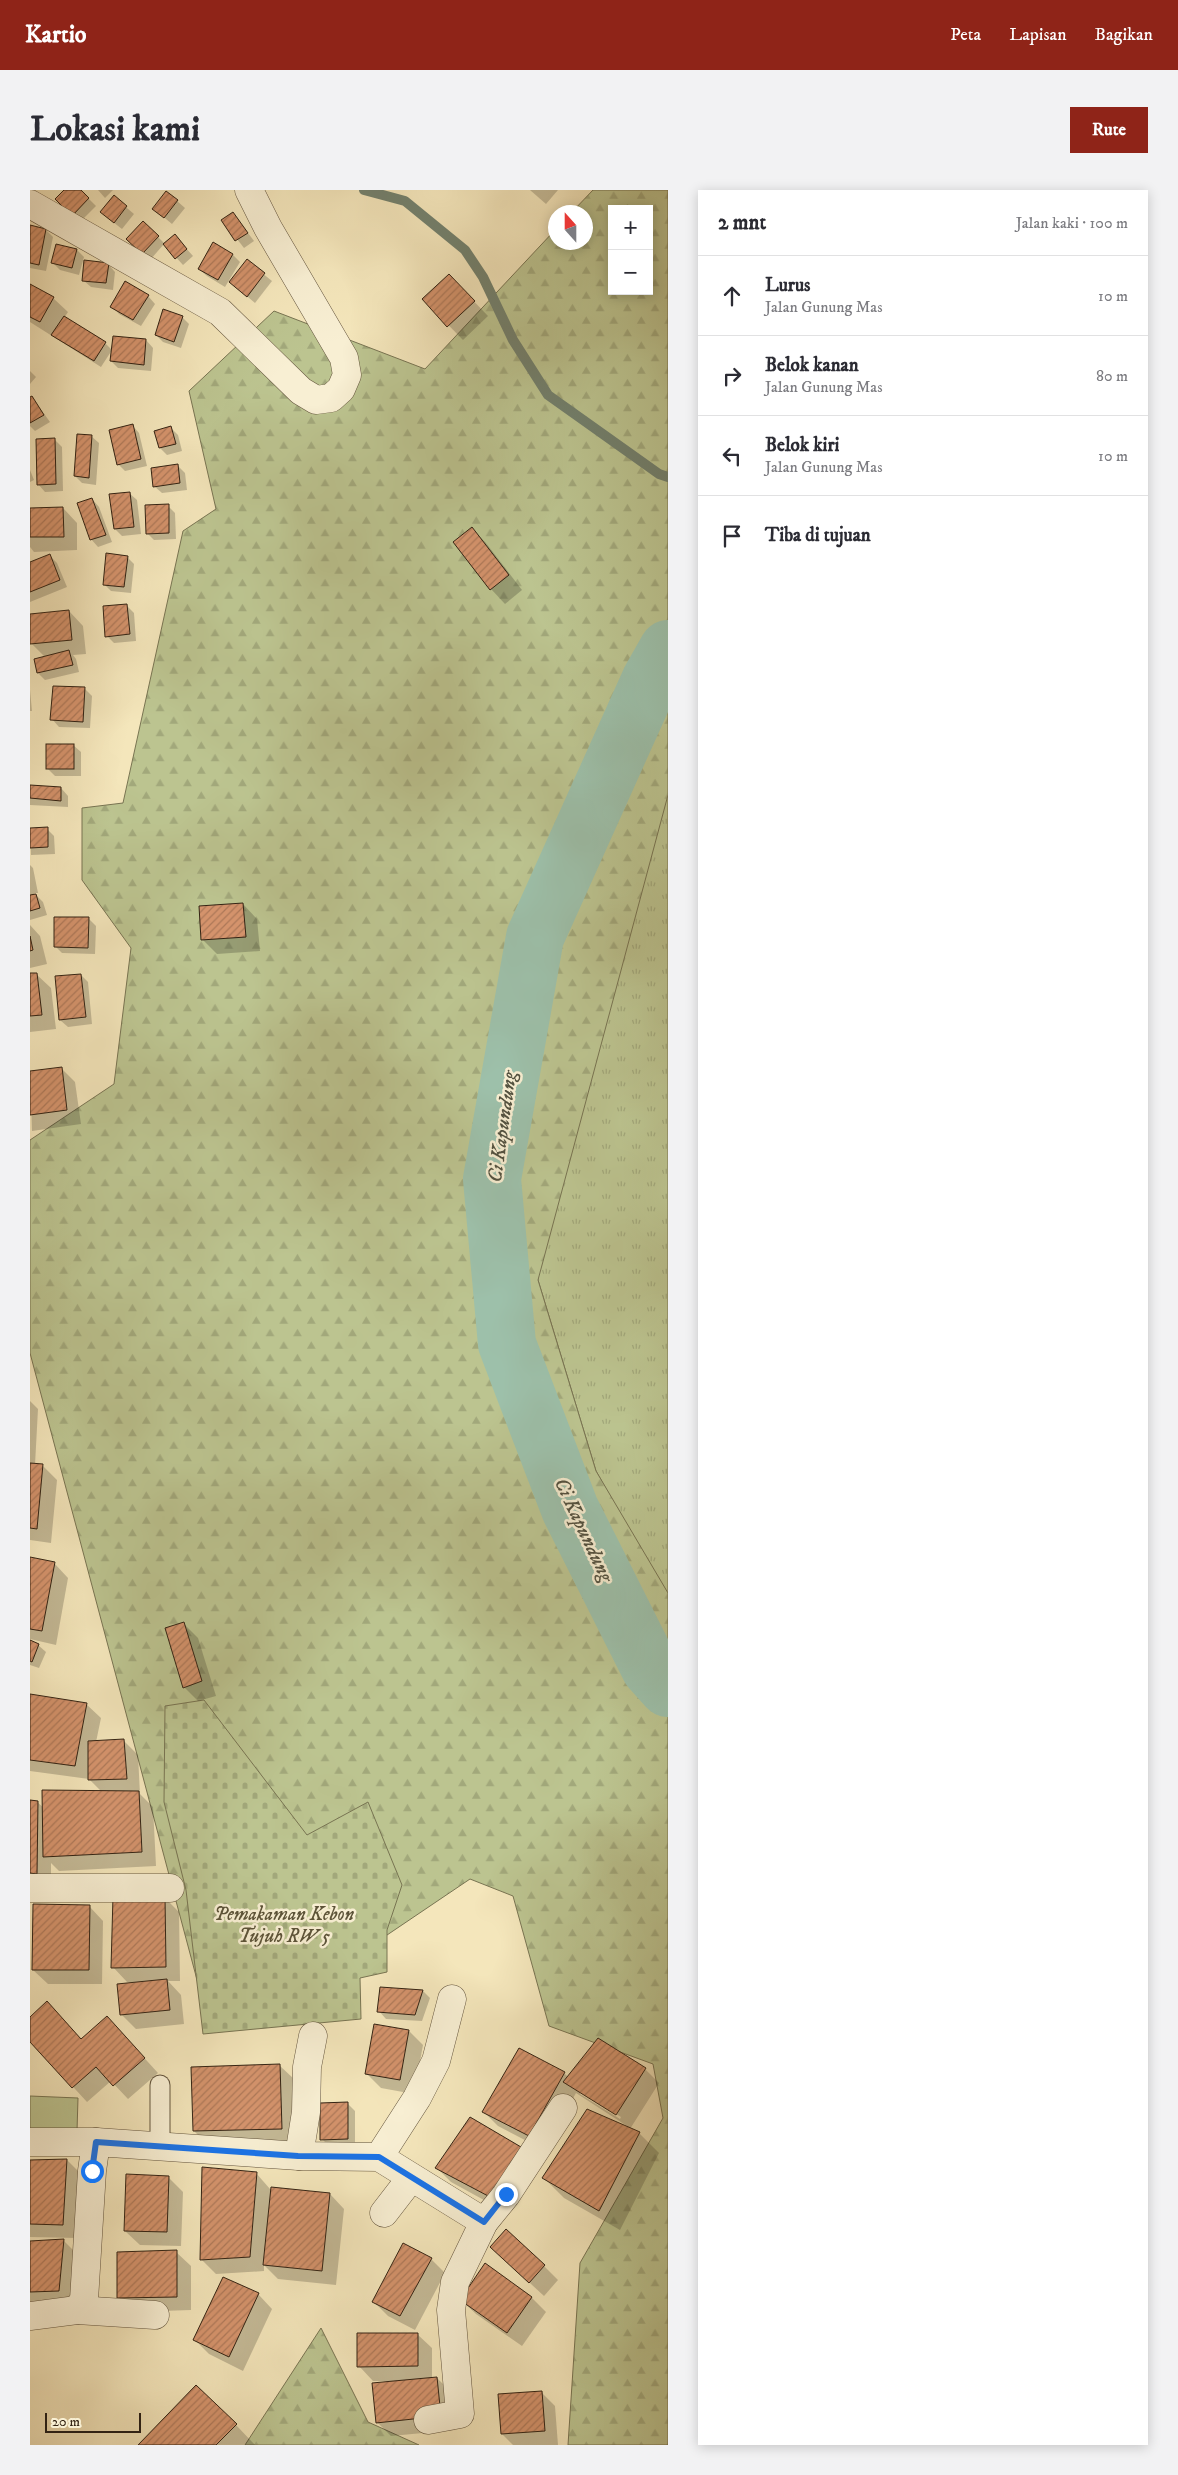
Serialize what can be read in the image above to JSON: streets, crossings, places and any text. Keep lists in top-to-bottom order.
{
  "water": ["Ci Kapundung"],
  "parks": ["Pemakaman Kebon Tujuh RW 5"],
  "scale_bar": "20 m",
  "north": "top",
  "page": {
    "header": "Kartio",
    "nav": ["Peta", "Lapisan", "Bagikan"],
    "buttons": "Rute",
    "title": "Lokasi kami",
    "heading": ["2 mnt", "Jalan kaki · 100 m"],
    "map_buttons": ["+", "−"],
    "list": [
      ["Lurus", "Jalan Gunung Mas", "10 m"],
      ["Belok kanan", "Jalan Gunung Mas", "80 m"],
      ["Belok kiri", "Jalan Gunung Mas", "10 m"],
      "Tiba di tujuan"
    ],
    "scale": "20 m"
  }
}
